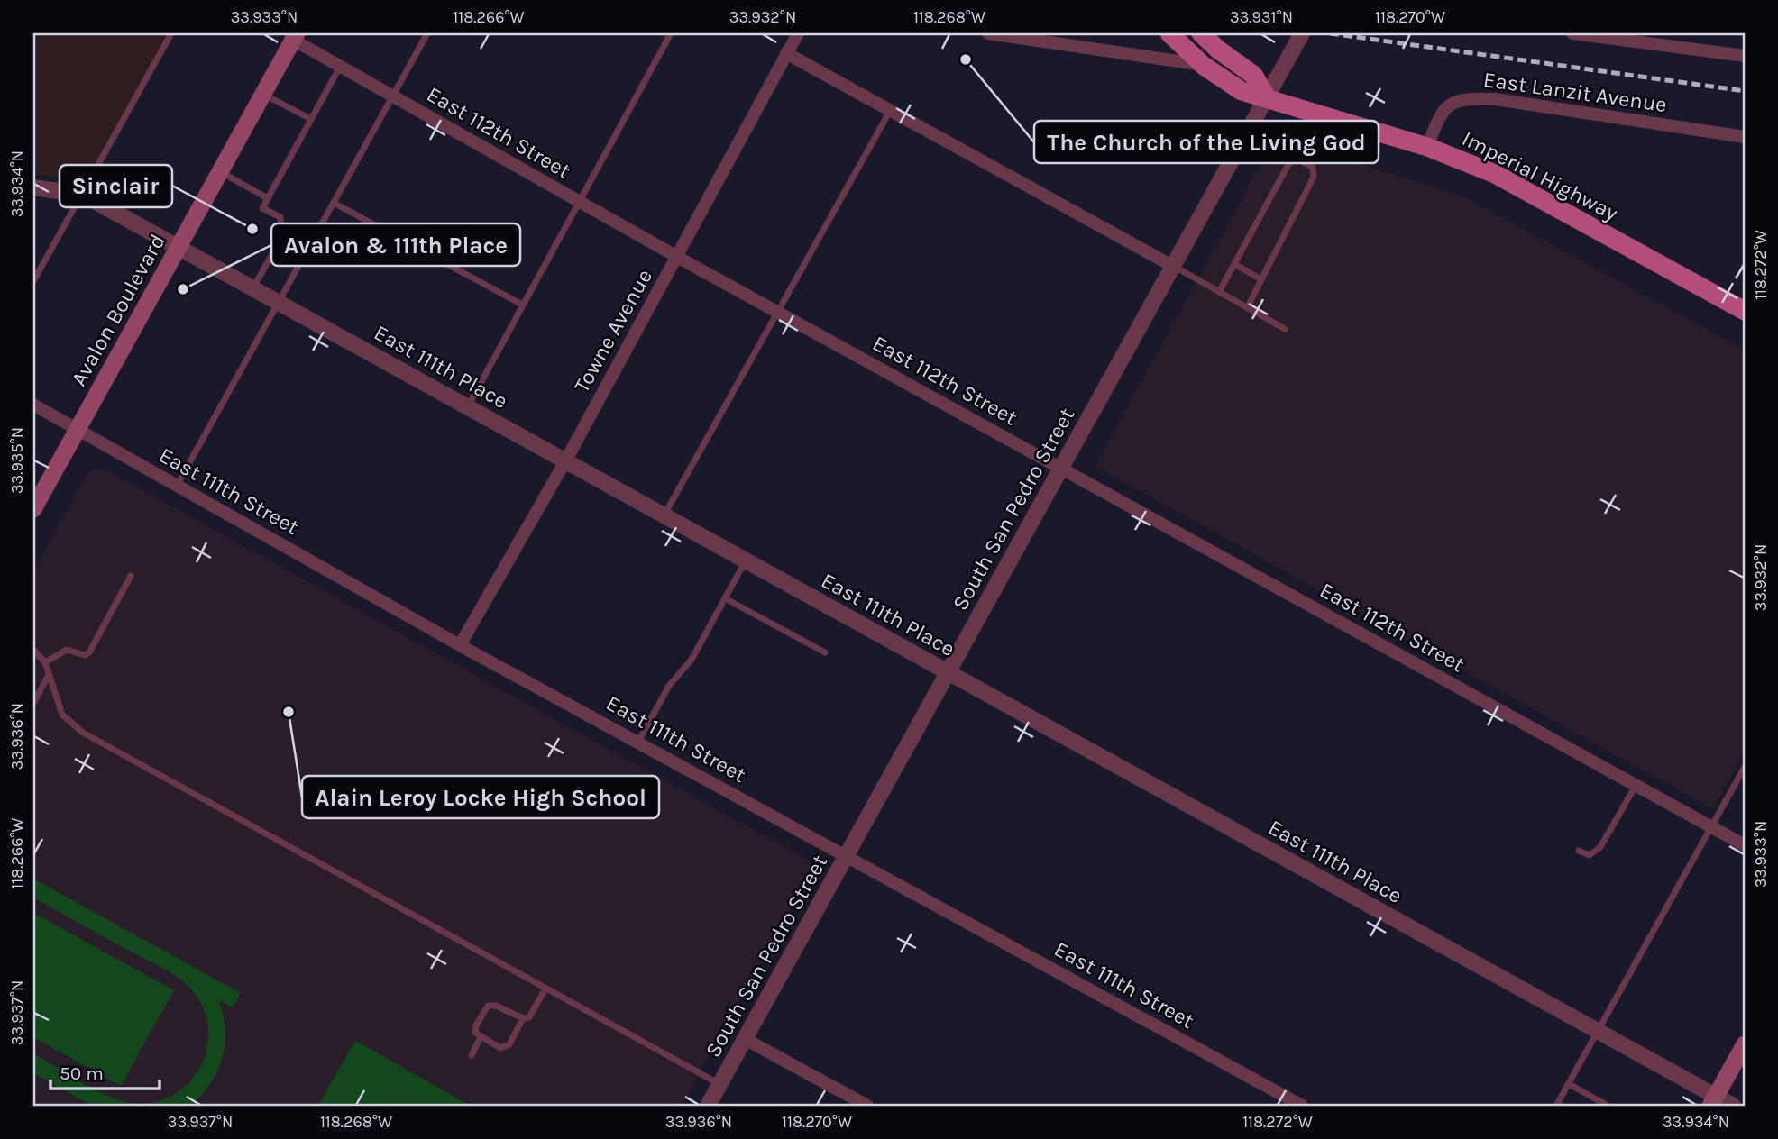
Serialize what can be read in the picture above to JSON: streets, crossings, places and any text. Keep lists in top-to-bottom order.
{
  "streets": {
    "main road": ["Imperial Highway", "Avalon Boulevard"],
    "street": [
      "East Lanzit Avenue",
      "East 112th Street",
      "Towne Avenue",
      "East 111th Place",
      "East 111th Street",
      "South San Pedro Street"
    ]
  },
  "crossings": [
    ["East Lanzit Avenue", "Imperial Highway"],
    ["East 112th Street", "Avalon Boulevard"],
    ["East 112th Street", "Towne Avenue"],
    ["East 112th Street", "South San Pedro Street"],
    ["Imperial Highway", "South San Pedro Street"],
    ["Avalon Boulevard", "East 111th Place"],
    ["Avalon Boulevard", "East 111th Street"],
    ["Towne Avenue", "East 111th Place"],
    ["Towne Avenue", "East 111th Street"],
    ["East 111th Place", "South San Pedro Street"],
    ["East 111th Street", "South San Pedro Street"]
  ],
  "places": [
    "The Church of the Living God",
    "Sinclair",
    "Avalon & 111th Place",
    "Alain Leroy Locke High School"
  ],
  "scale_bar": "50 m",
  "coordinates": [
    "33.933°N",
    "118.266°W",
    "33.932°N",
    "118.268°W",
    "33.931°N",
    "118.270°W",
    "33.934°N",
    "118.272°W",
    "33.935°N",
    "33.936°N",
    "33.937°N"
  ]
}
